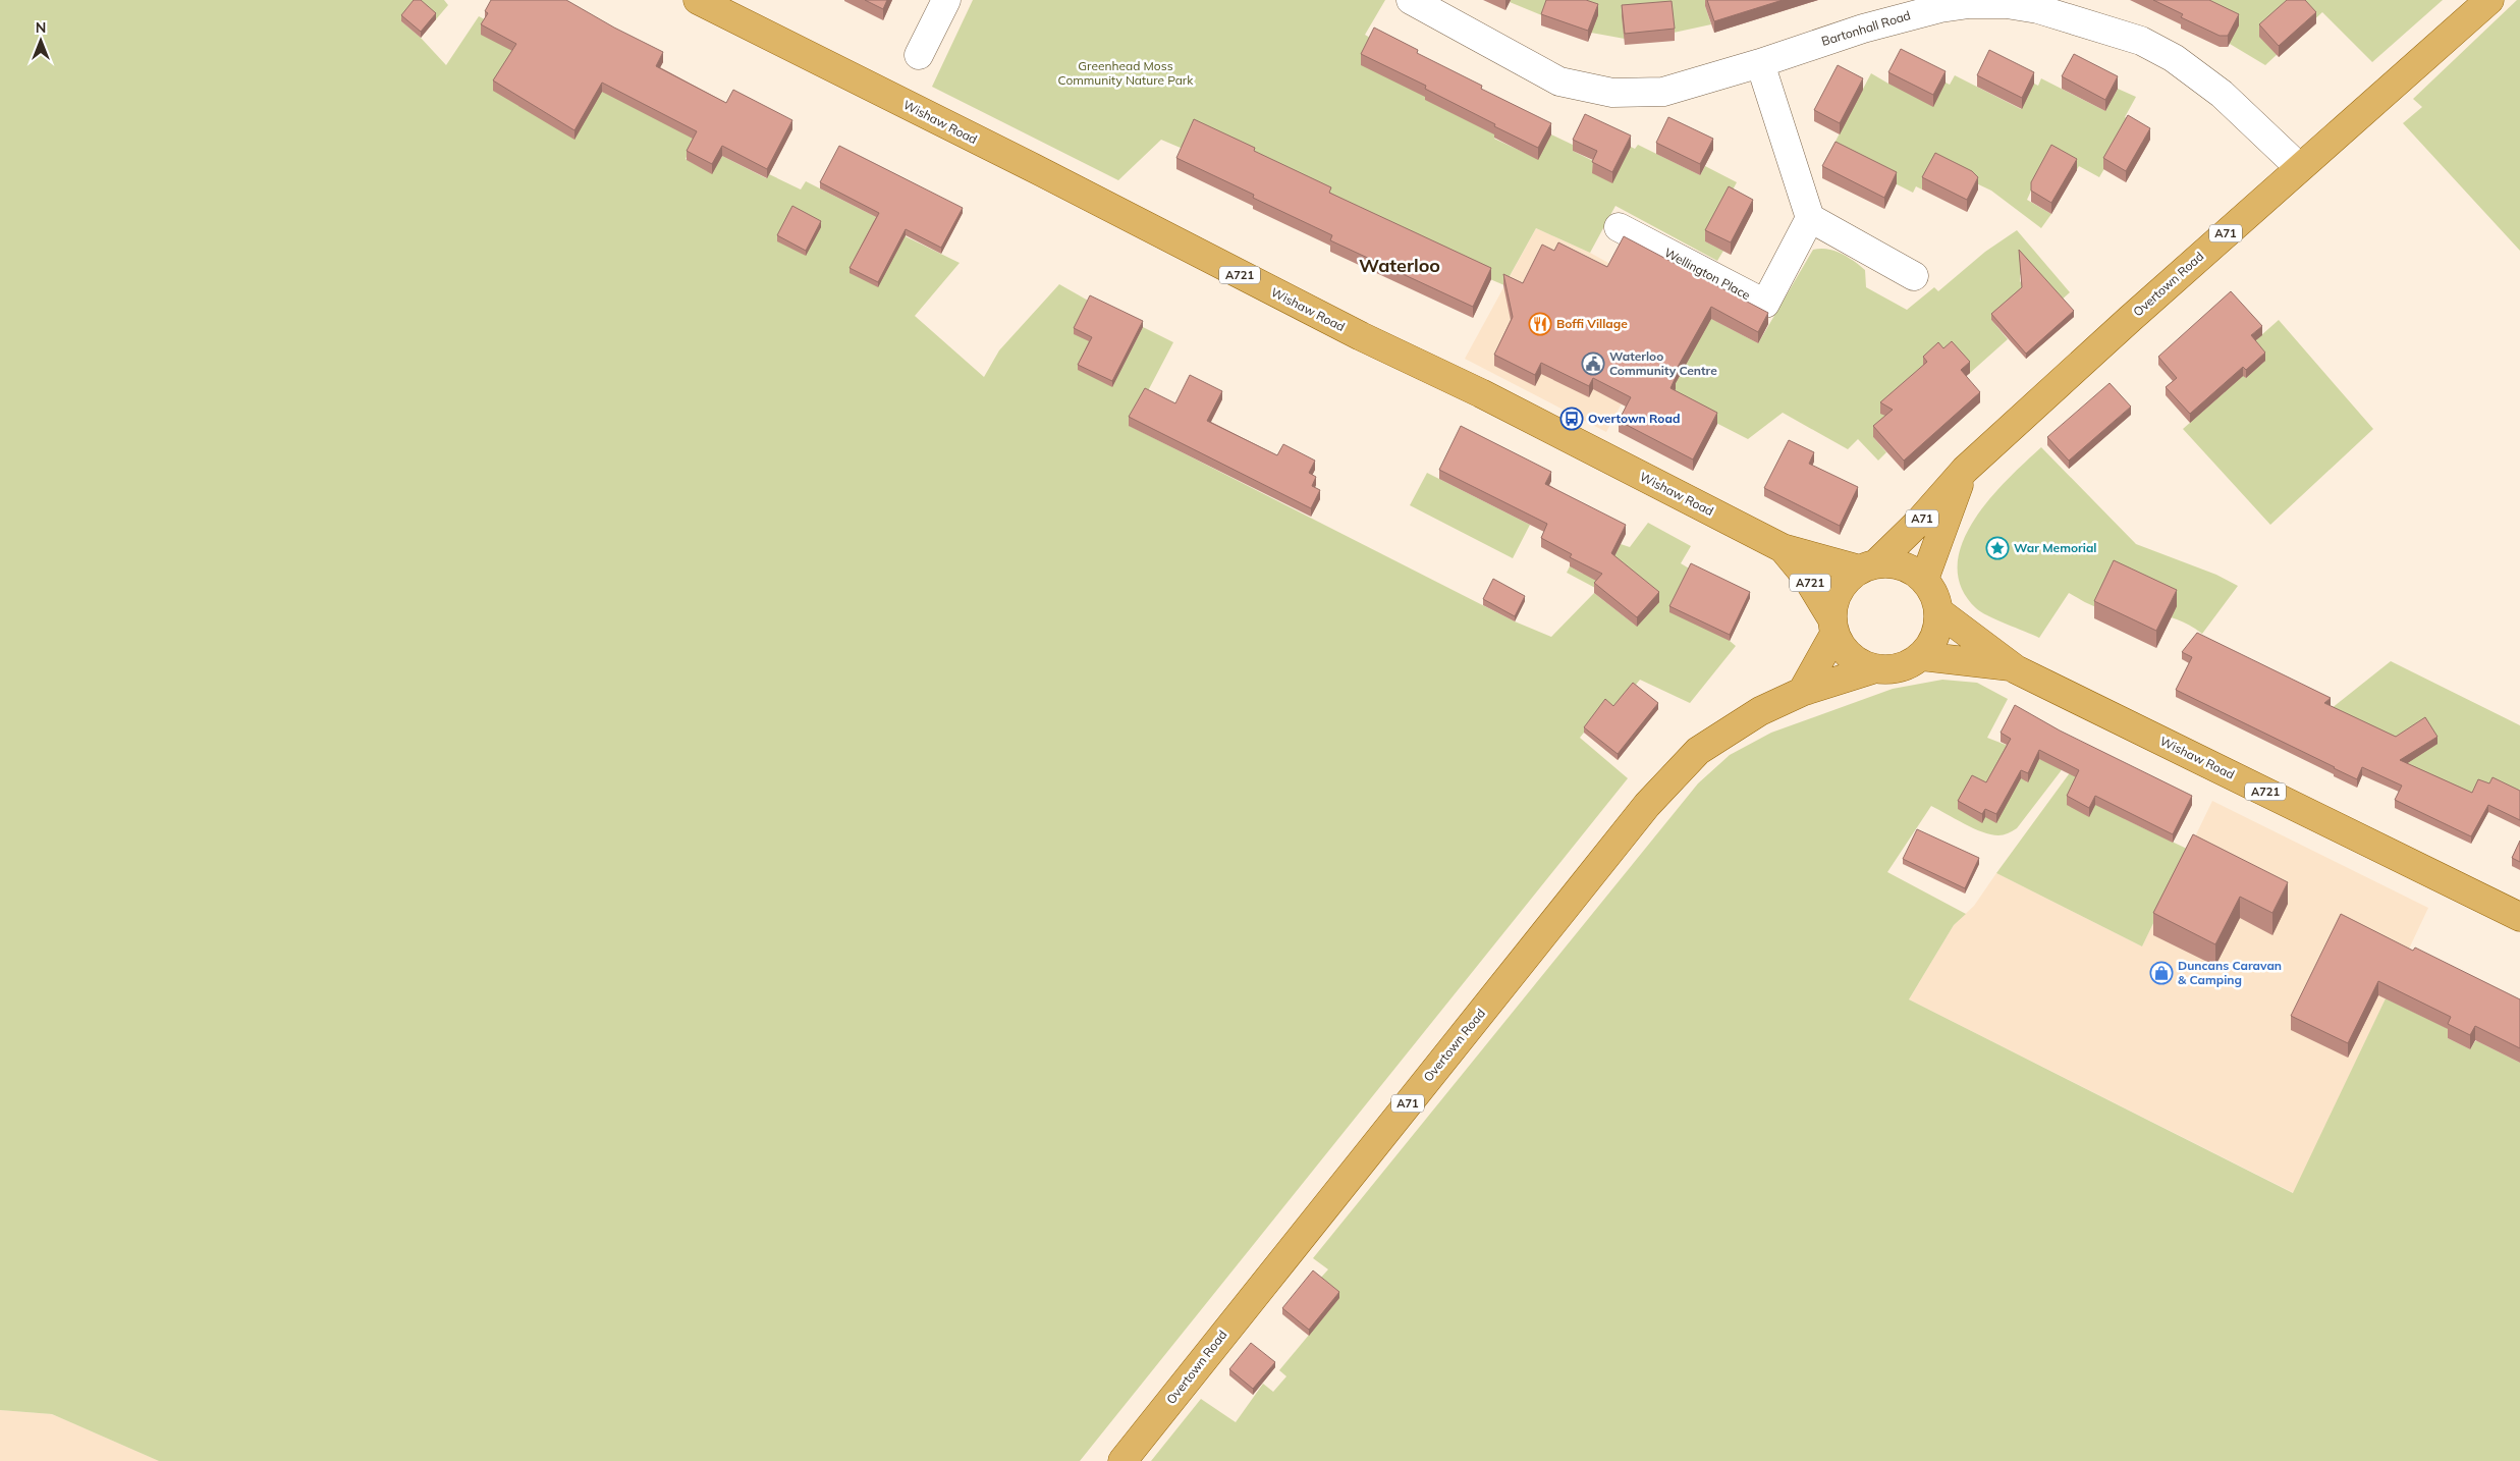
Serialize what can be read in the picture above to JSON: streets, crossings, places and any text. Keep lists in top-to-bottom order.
{
  "streets": {
    "main road": [
      "Wishaw Road",
      "A71",
      "A721",
      "Overtown Road"
    ],
    "street": ["Bartonhall Road", "Wellington Place"]
  },
  "crossings": [
    ["Bartonhall Road", "Overtown Road"],
    ["Wishaw Road", "Overtown Road"]
  ],
  "districts": ["Waterloo"],
  "parks": ["Greenhead Moss Community Nature Park"],
  "places": {
    "restaurant": ["Boffi Village"],
    "public building": ["Waterloo Community Centre"],
    "bus stop": ["Overtown Road"],
    "place": ["War Memorial"],
    "shop": ["Duncans Caravan & Camping"]
  },
  "north": "top"
}
